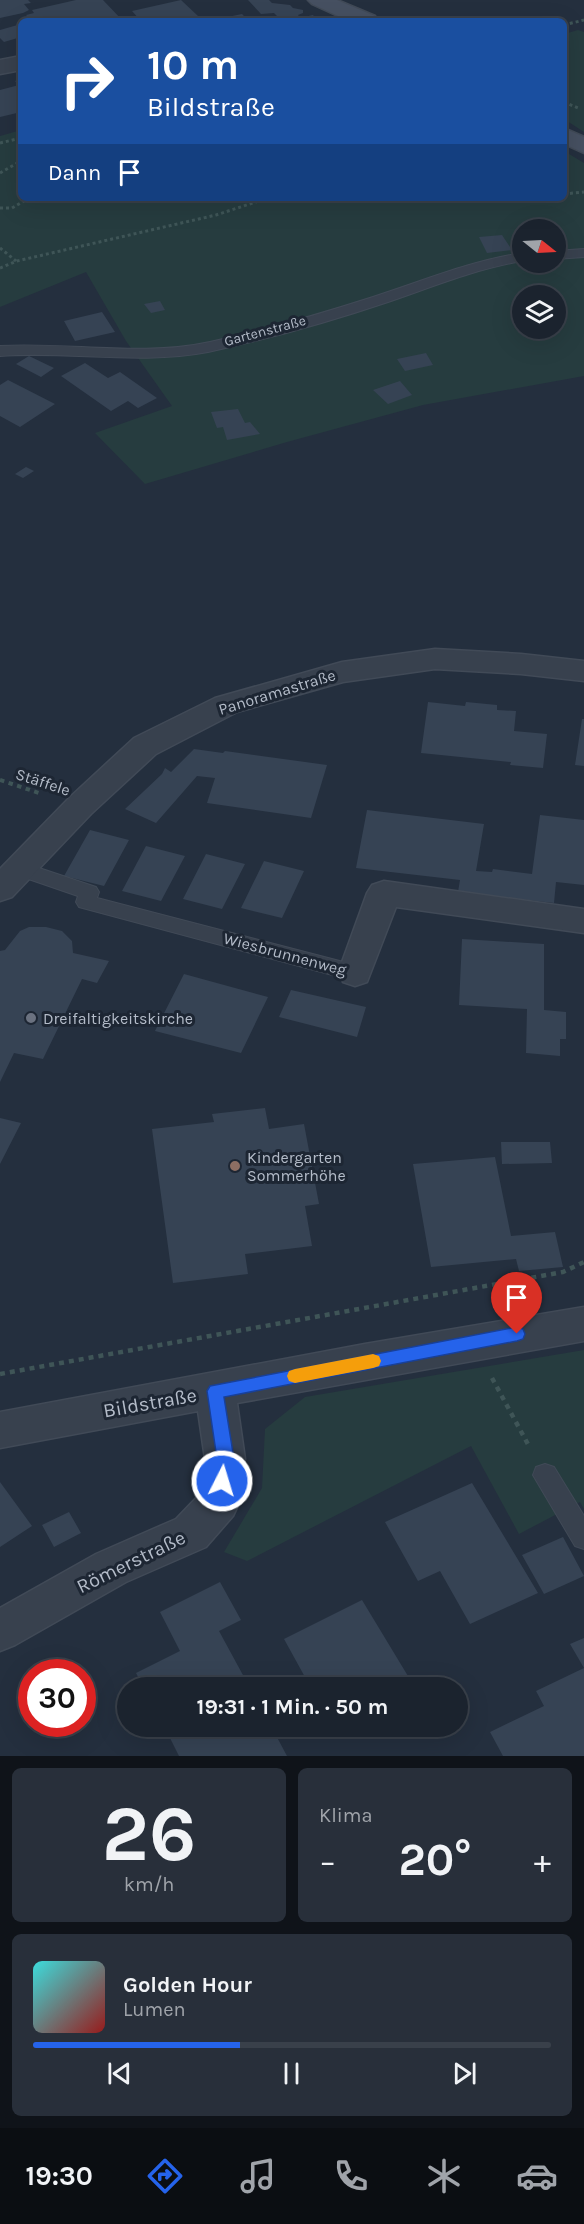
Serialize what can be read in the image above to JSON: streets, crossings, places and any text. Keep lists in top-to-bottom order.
{
  "streets": {
    "street": [
      "Panoramastraße",
      "Wiesbrunnenweg",
      "Bildstraße",
      "Römerstraße"
    ],
    "lane": ["Gartenstraße"],
    "path": ["Stäffele"]
  },
  "crossings": [
    ["Panoramastraße", "Stäffele"],
    ["Panoramastraße", "Wiesbrunnenweg"],
    ["Bildstraße", "Römerstraße"]
  ],
  "places": ["Dreifaltigkeitskirche", "Kindergarten Sommerhöhe"],
  "north": "right",
  "page": {
    "turn": ["10 m", "Bildstraße"],
    "then": "Dann",
    "limit": "30",
    "trip": "19:31 · 1 Min. · 50 m",
    "tile": [
      ["26", "km/h"],
      "Klima"
    ],
    "heat": ["−", "20°", "+"],
    "song": ["Golden Hour", "Lumen"],
    "tabs": "19:30"
  }
}
